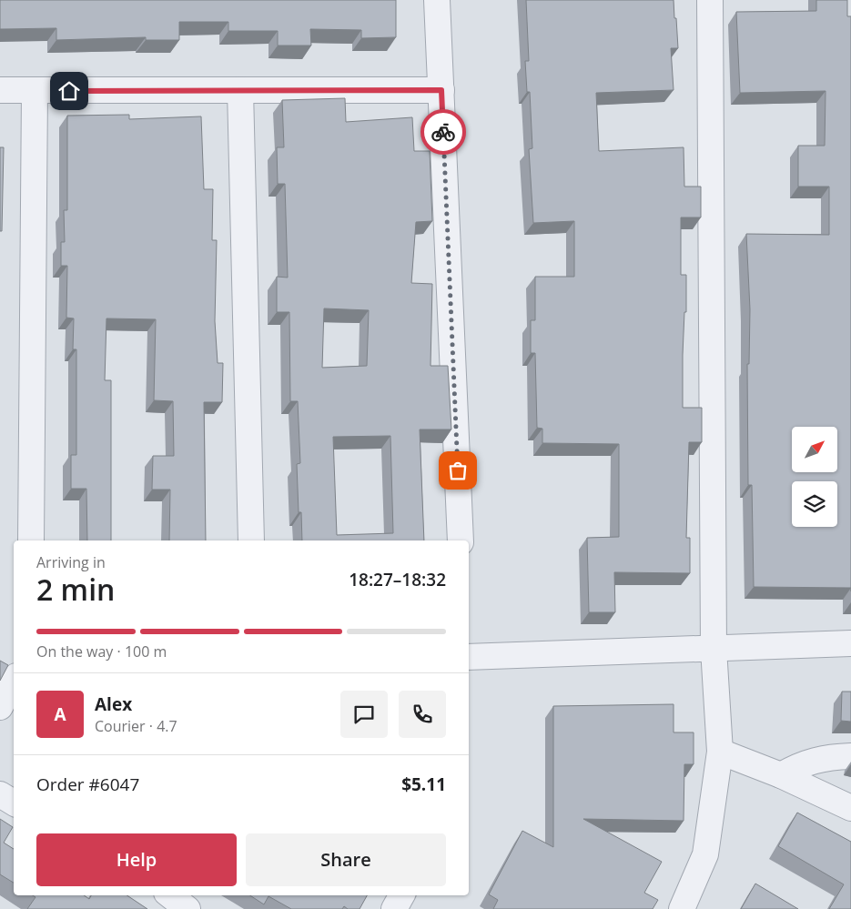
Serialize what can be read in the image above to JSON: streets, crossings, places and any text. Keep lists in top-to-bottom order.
{
  "north": "top right",
  "page": {
    "heading": ["2 min", "Arriving in", "18:27–18:32"],
    "panel": [
      "Alex",
      "Courier · 4.7",
      "Order #6047",
      "$5.11"
    ],
    "bar": "On the way · 100 m",
    "round": "A",
    "buttons": ["Help", "Share"]
  }
}
